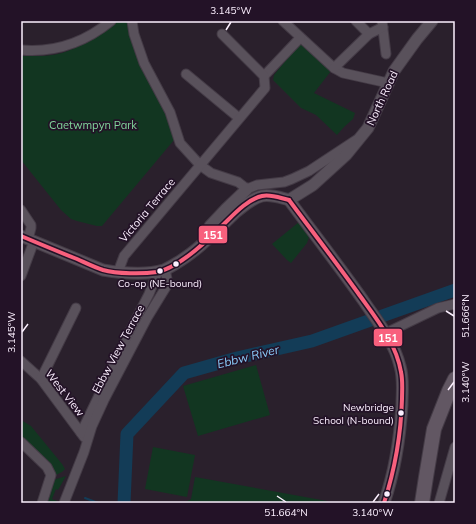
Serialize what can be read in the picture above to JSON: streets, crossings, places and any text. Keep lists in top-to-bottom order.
{
  "streets": {
    "street": [
      "North Road",
      "Victoria Terrace",
      "Ebbw View Terrace",
      "West View"
    ]
  },
  "crossings": [
    ["Ebbw View Terrace", "West View"]
  ],
  "water": ["Ebbw River"],
  "parks": ["Caetwmpyn Park"],
  "places": ["Co-op (NE-bound)", "Newbridge School (N-bound)"],
  "lines": ["transit line 151"],
  "coordinates": [
    "3.145°W",
    "51.666°N",
    "3.140°W",
    "51.664°N"
  ]
}
